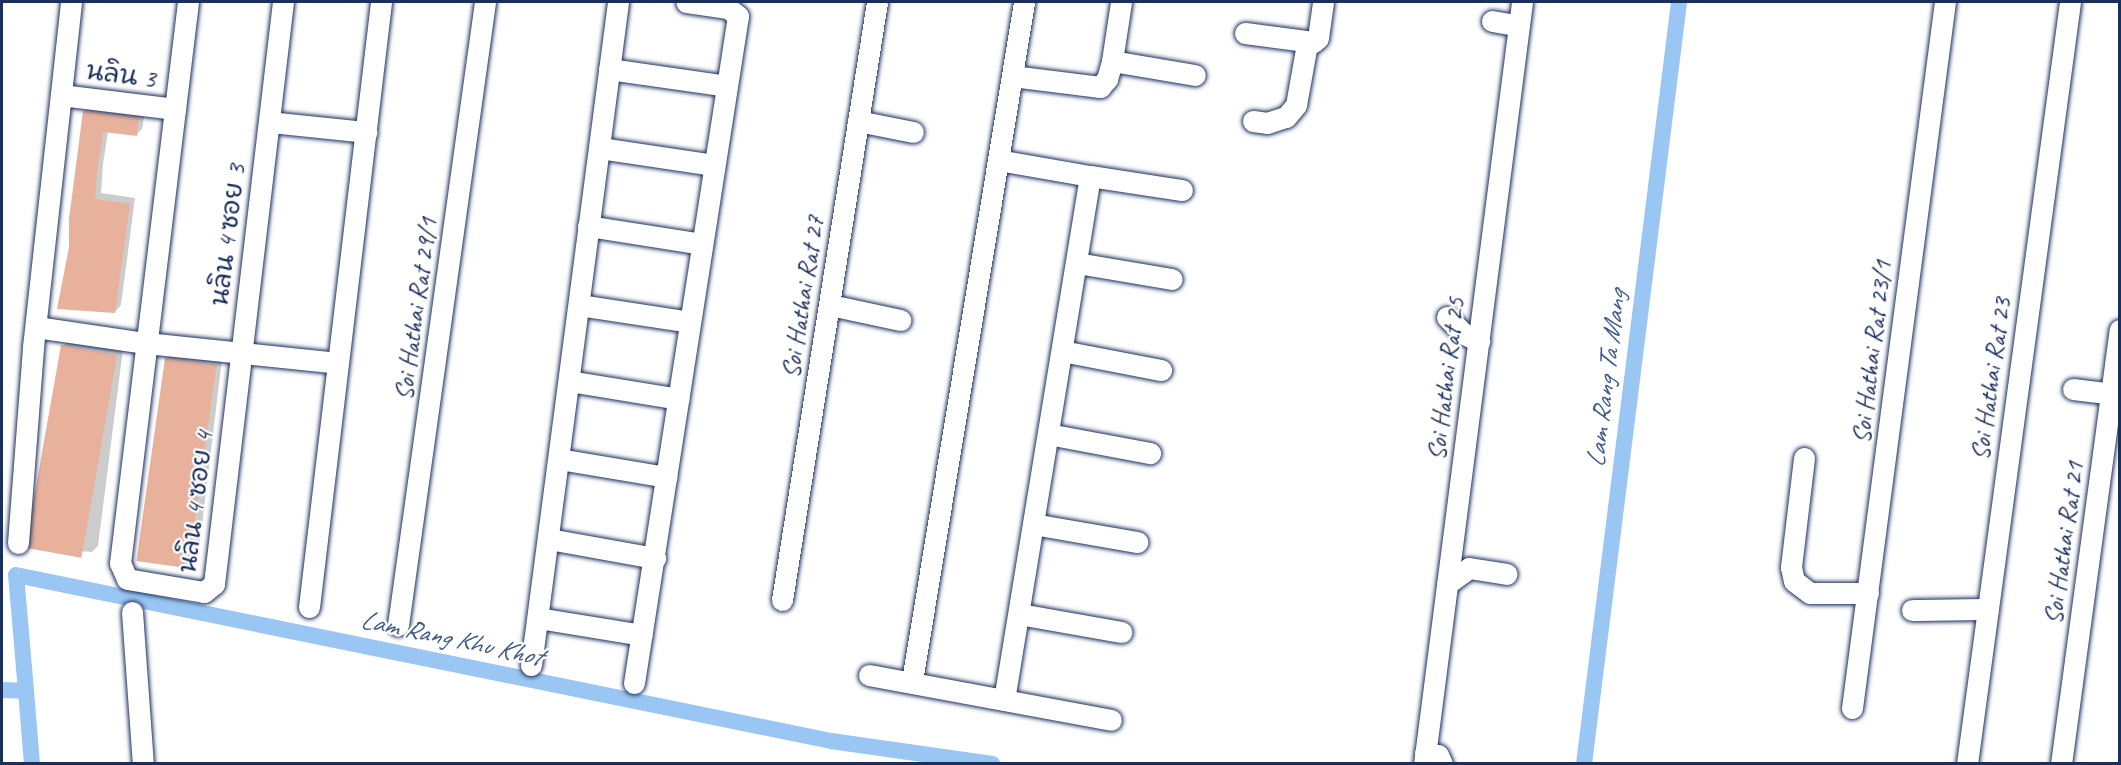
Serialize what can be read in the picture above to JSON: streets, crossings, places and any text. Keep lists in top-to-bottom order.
{
  "streets": {
    "street": [
      "นลิน 3",
      "นลิน 4 ซอย 3",
      "Soi Hathai Rat 27",
      "Soi Hathai Rat 29/1",
      "Soi Hathai Rat 23/1",
      "Soi Hathai Rat 25",
      "Soi Hathai Rat 23",
      "นลิน 4 ซอย 4",
      "Soi Hathai Rat 21"
    ]
  },
  "crossings": [
    ["นลิน 4 ซอย 3", "นลิน 4 ซอย 4"]
  ],
  "water": ["Lam Rang Ta Mang", "Lam Rang Khu Khot"]
}
